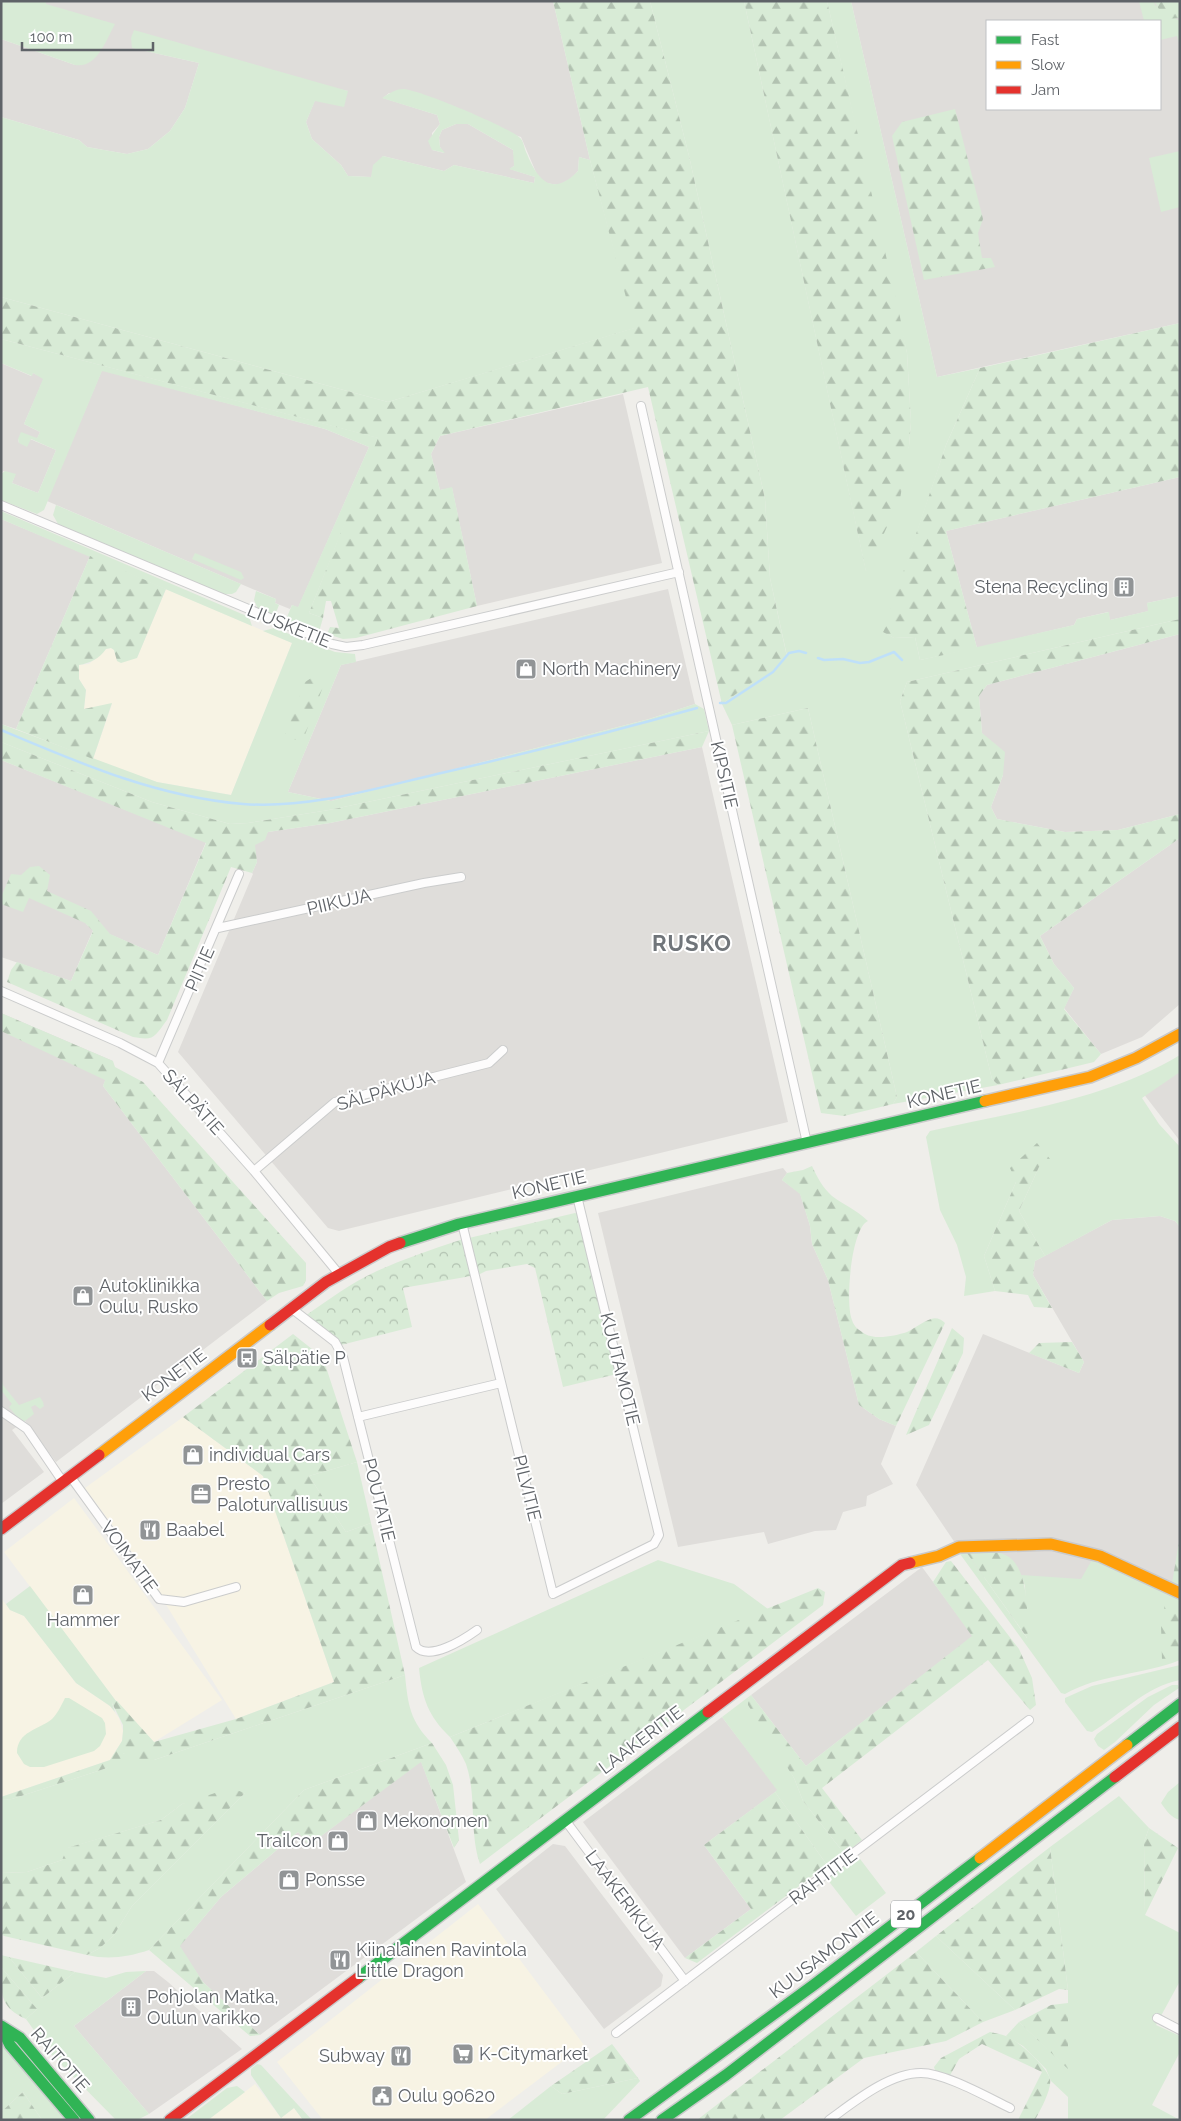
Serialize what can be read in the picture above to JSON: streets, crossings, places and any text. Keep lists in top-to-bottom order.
{
  "streets": {
    "main road": [
      "KONETIE",
      "LAAKERITIE",
      "20",
      "KUUSAMONTIE",
      "RAITOTIE"
    ],
    "street": [
      "LIUSKETIE",
      "KIPSITIE",
      "PIIKUJA",
      "PIITIE",
      "SÄLPÄKUJA",
      "SÄLPÄTIE",
      "KUUTAMOTIE",
      "PILVITIE",
      "POUTATIE",
      "VOIMATIE",
      "RAHTITIE",
      "LAAKERIKUJA"
    ]
  },
  "crossings": [
    ["LIUSKETIE", "KIPSITIE"],
    ["KIPSITIE", "KONETIE"],
    ["PIIKUJA", "PIITIE"],
    ["PIITIE", "SÄLPÄTIE"],
    ["SÄLPÄKUJA", "SÄLPÄTIE"],
    ["KONETIE", "SÄLPÄTIE"],
    ["KONETIE", "KUUTAMOTIE"],
    ["KONETIE", "PILVITIE"],
    ["KONETIE", "POUTATIE"],
    ["KONETIE", "VOIMATIE"],
    ["KUUTAMOTIE", "PILVITIE"],
    ["LAAKERITIE", "LAAKERIKUJA"],
    ["RAHTITIE", "LAAKERIKUJA"]
  ],
  "districts": ["RUSKO"],
  "places": {
    "building": ["Stena Recycling", "Pohjolan Matka, Oulun varikko"],
    "shop": [
      "North Machinery",
      "Autoklinikka Oulu, Rusko",
      "individual Cars",
      "Hammer",
      "Mekonomen",
      "Trailcon",
      "Ponsse"
    ],
    "bus stop": ["Sälpätie P"],
    "office": ["Presto Paloturvallisuus"],
    "restaurant": ["Baabel", "Kiinalainen Ravintola Little Dragon", "Subway"],
    "supermarket": ["K-Citymarket"],
    "public building": ["Oulu 90620"]
  },
  "legend": ["Fast", "Slow", "Jam"],
  "scale_bar": "100 m"
}
